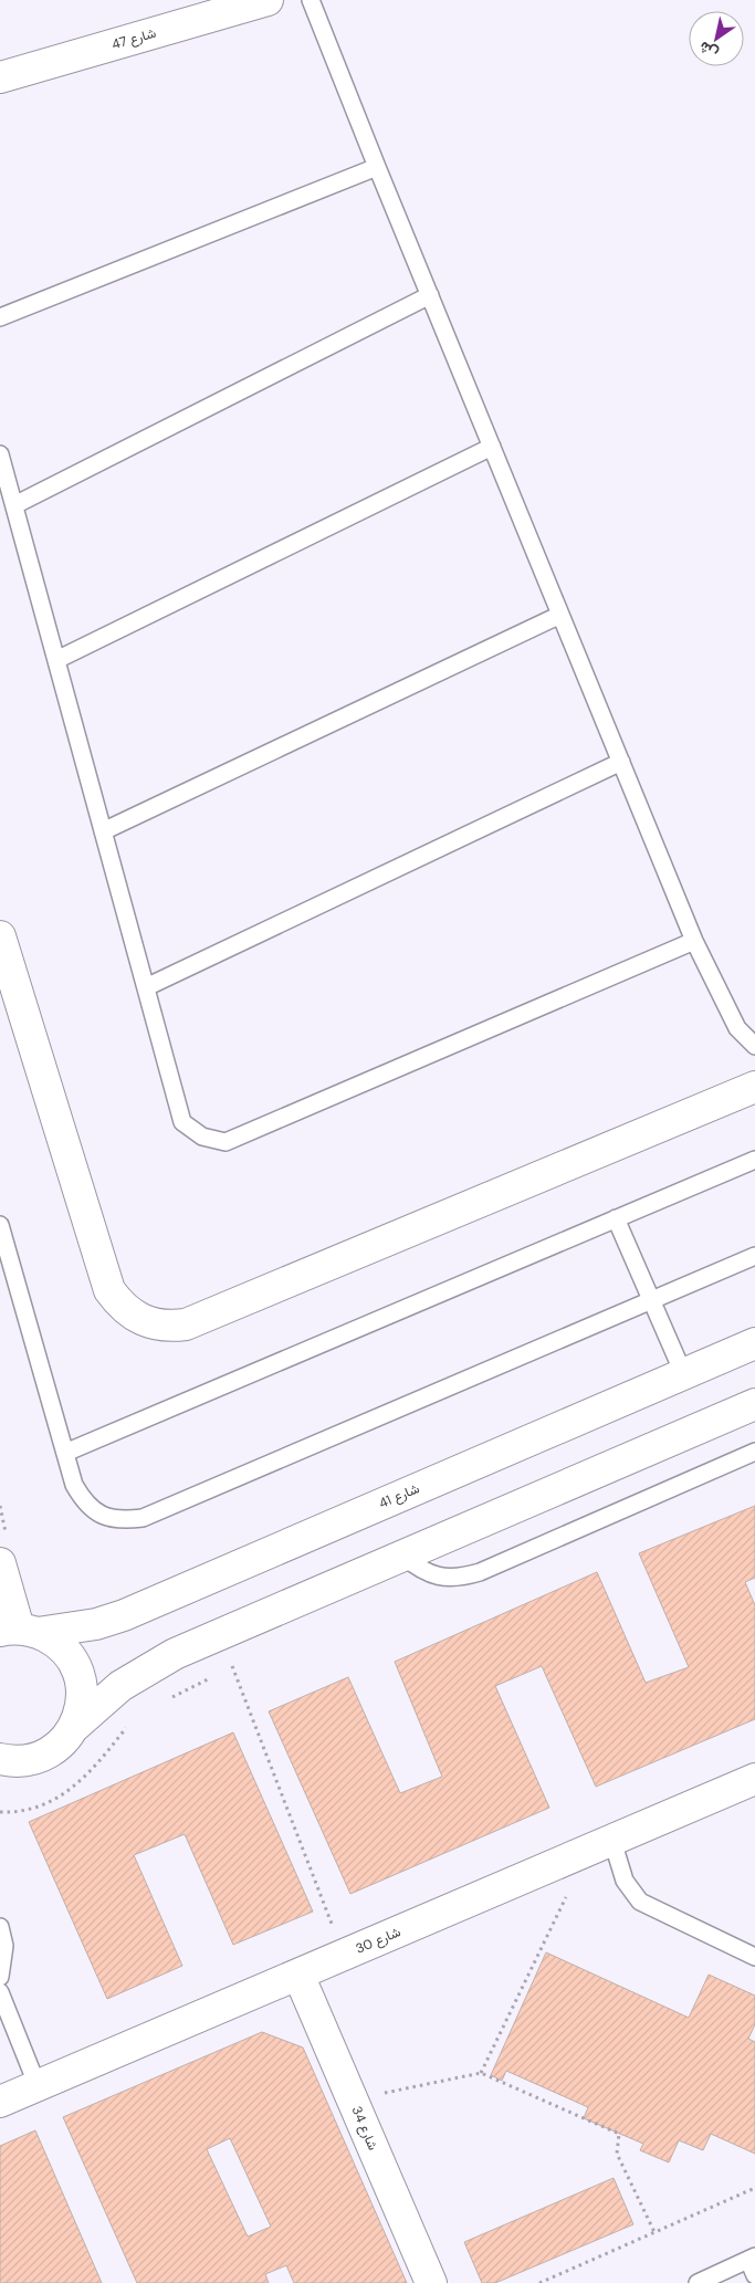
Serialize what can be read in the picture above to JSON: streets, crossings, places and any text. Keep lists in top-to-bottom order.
{
  "streets": {
    "street": [
      "شارع 47",
      "شارع 41",
      "شارع 30",
      "شارع 34"
    ]
  },
  "crossings": [
    ["شارع 30", "شارع 34"]
  ],
  "north": "bottom left"
}
